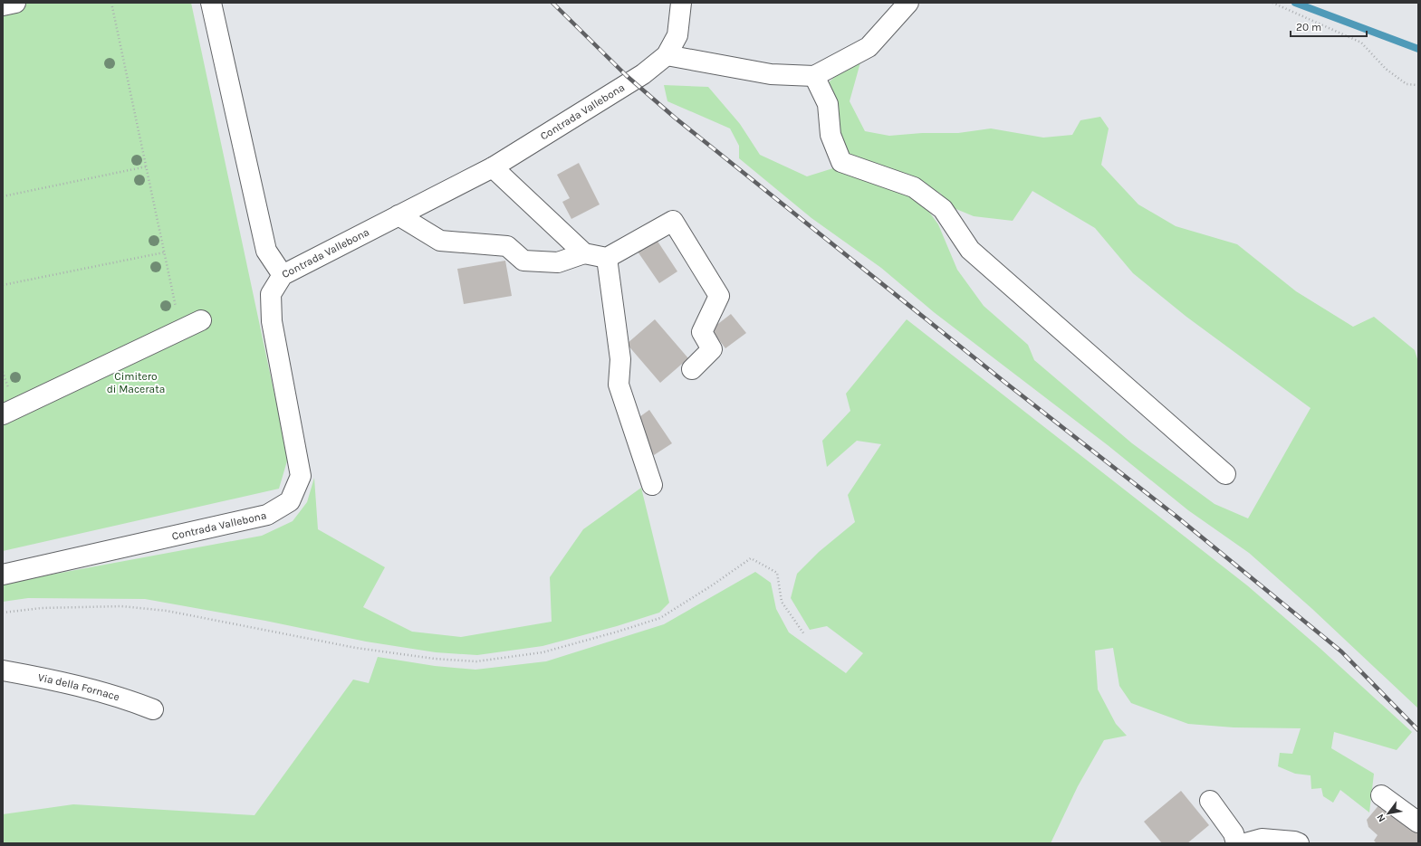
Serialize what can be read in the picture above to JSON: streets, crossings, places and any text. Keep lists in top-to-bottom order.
{
  "streets": {
    "street": ["Contrada Vallebona", "Via della Fornace"]
  },
  "parks": ["Cimitero di Macerata"],
  "scale_bar": "20 m",
  "north": "bottom left"
}
